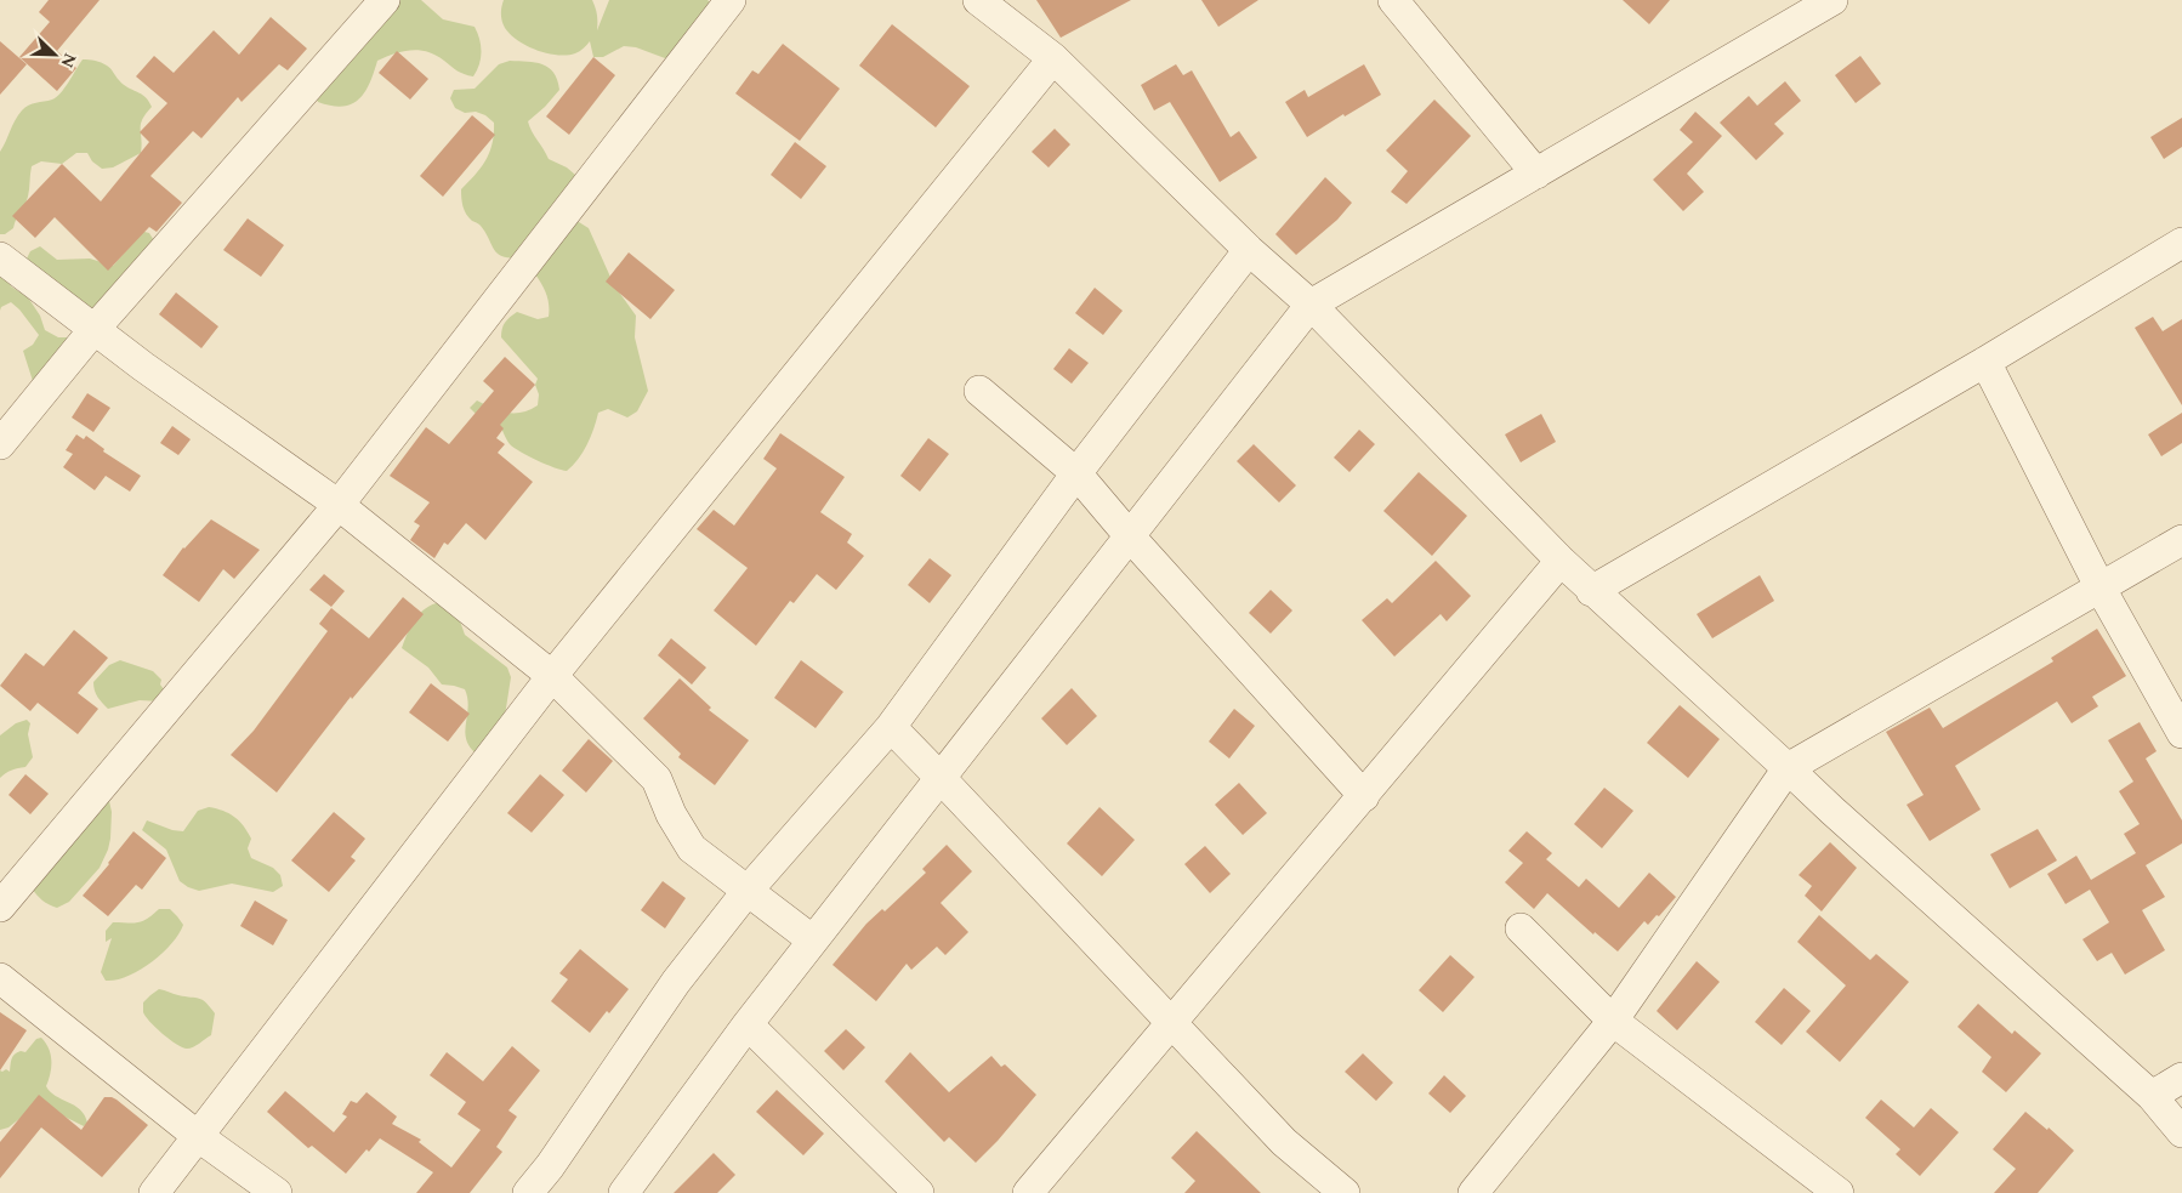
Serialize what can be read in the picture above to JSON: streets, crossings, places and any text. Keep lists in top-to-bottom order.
{
  "north": "bottom right"
}
